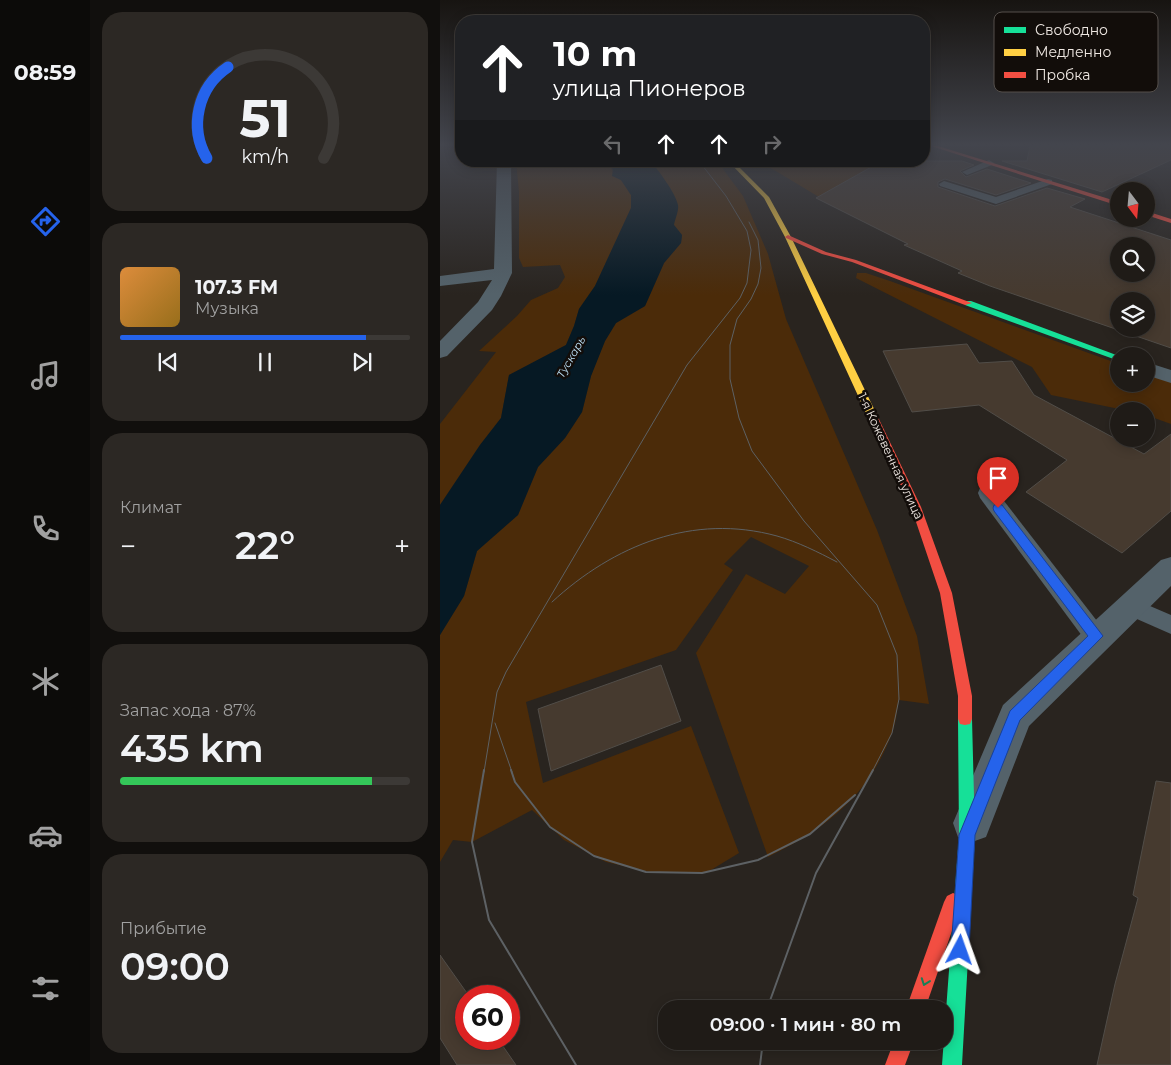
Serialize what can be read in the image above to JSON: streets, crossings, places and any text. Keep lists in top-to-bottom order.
{
  "streets": {
    "main road": ["1-я Кожевенная улица"]
  },
  "water": ["Тускарь"],
  "legend": ["Свободно", "Медленно", "Пробка"],
  "north": "bottom",
  "page": {
    "tabs": "08:59",
    "turn": ["10 m", "улица Пионеров"],
    "map_buttons": ["+", "−"],
    "song": ["107.3 FM", "Музыка"],
    "tile": [
      "Климат",
      ["Запас хода · 87%", "435 km"],
      ["Прибытие", "09:00"]
    ],
    "heat": ["−", "22°", "+"],
    "limit": "60",
    "trip": "09:00 · 1 мин · 80 m",
    "gauge": ["51", "km/h"]
  }
}
